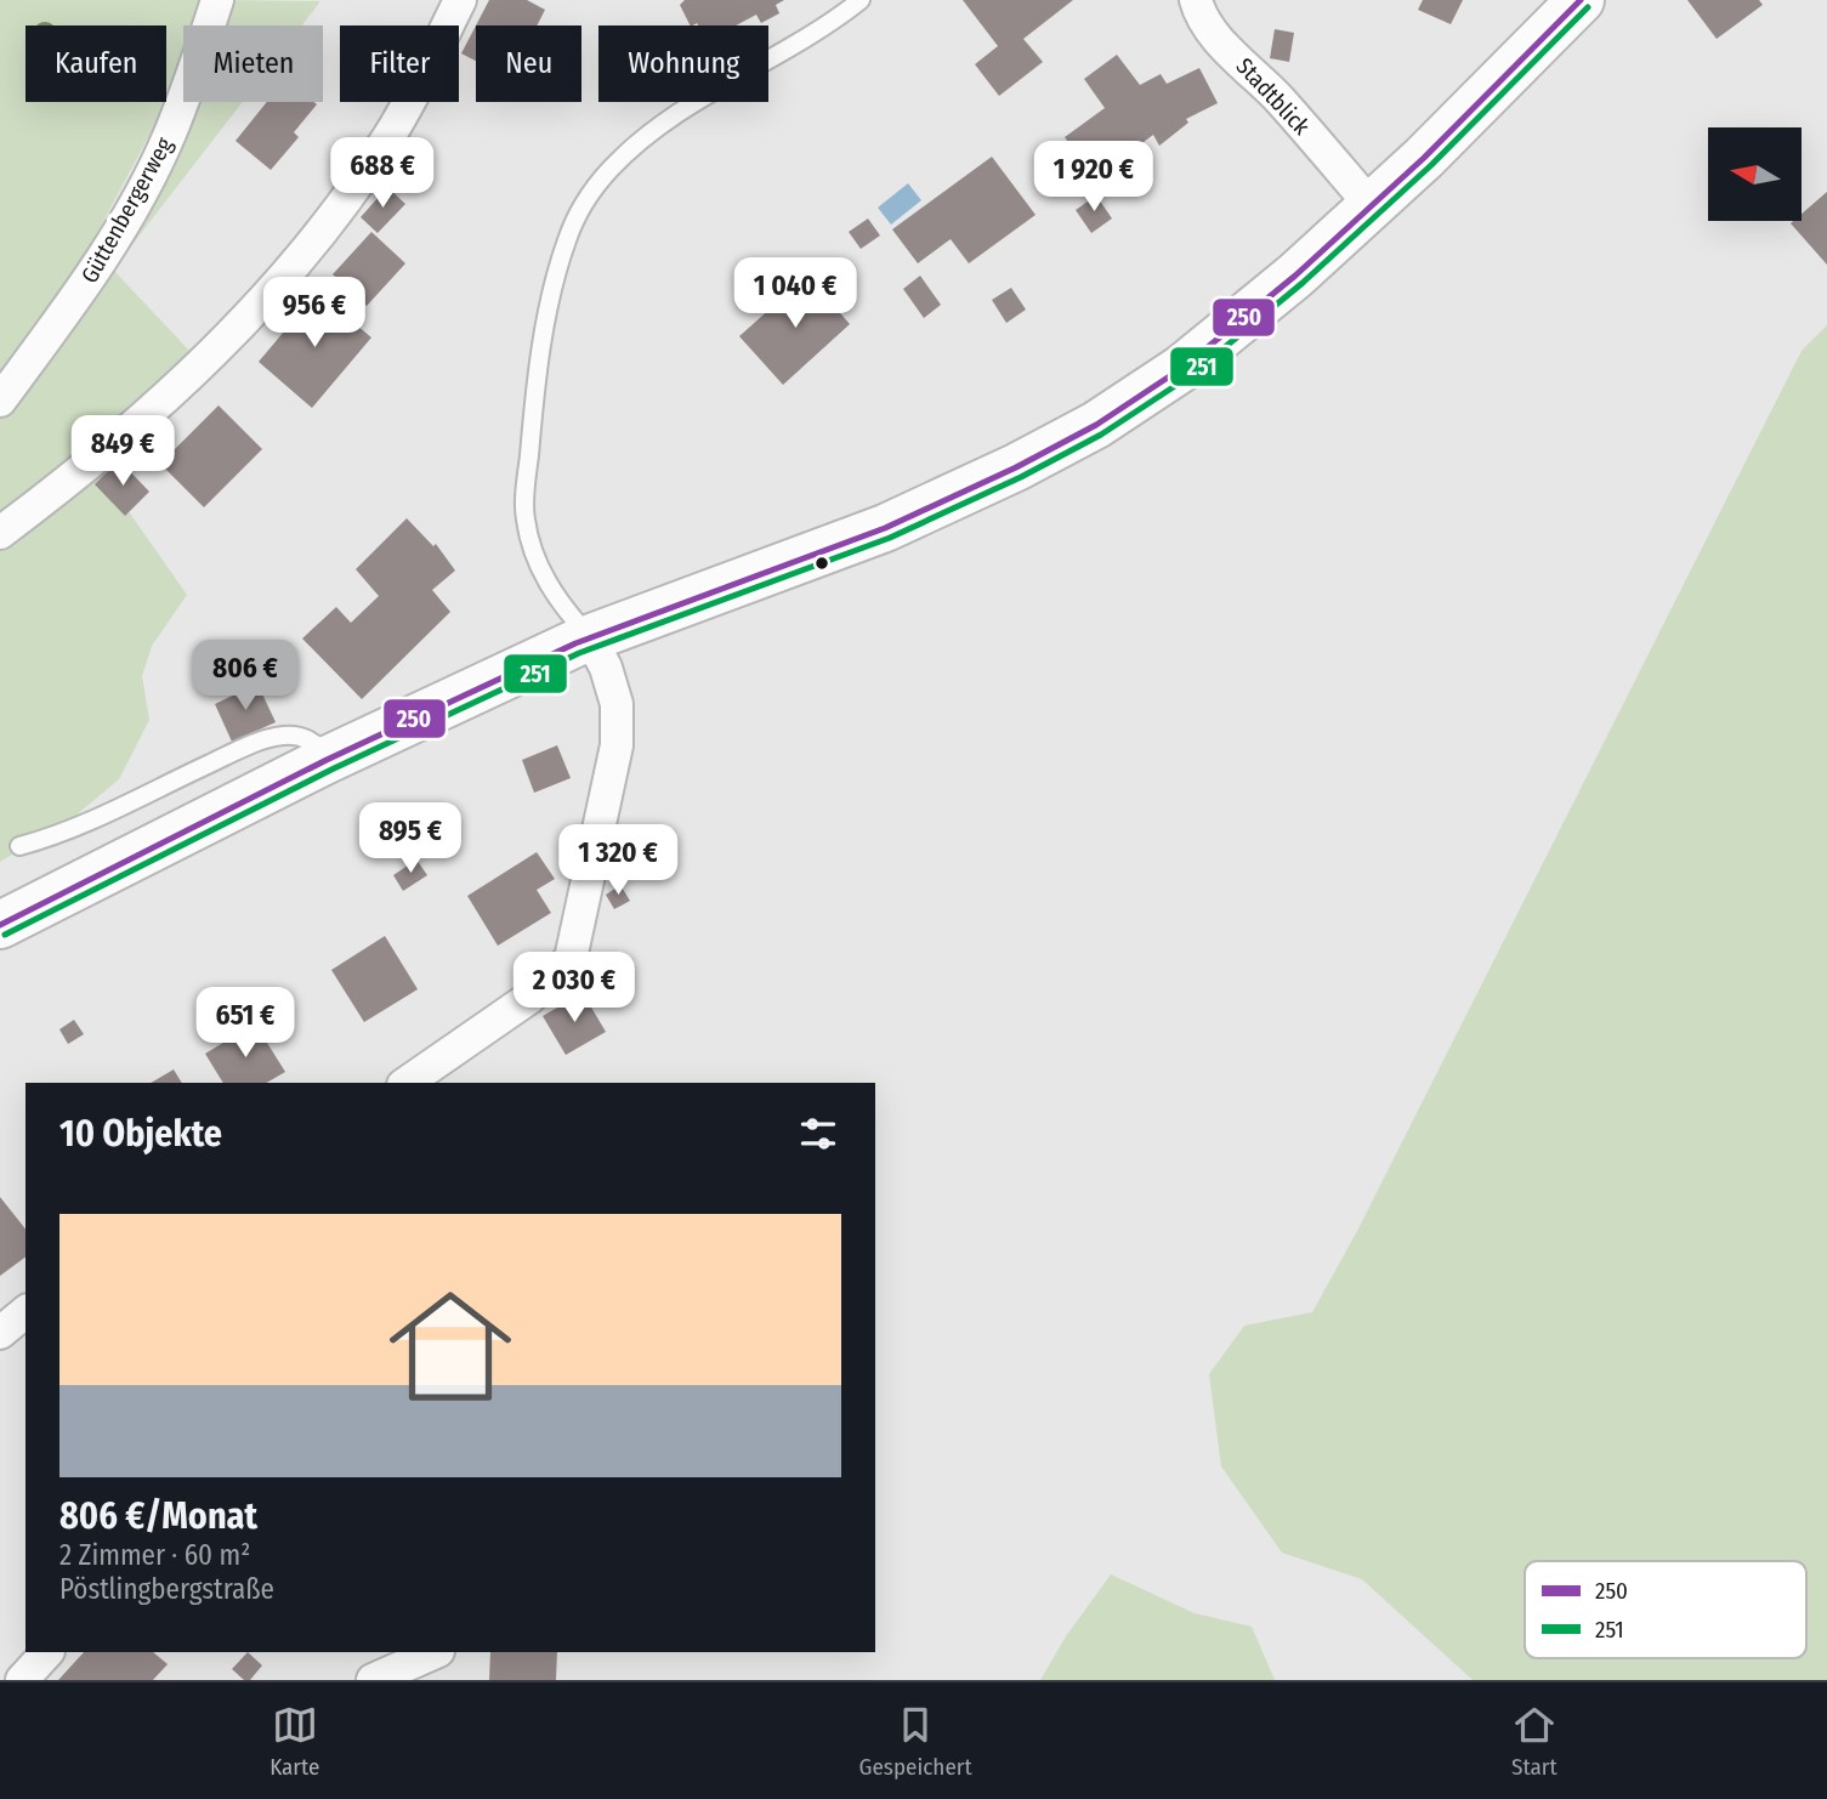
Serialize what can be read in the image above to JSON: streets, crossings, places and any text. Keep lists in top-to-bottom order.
{
  "streets": {
    "street": ["Stadtblick", "Güttenbergerweg"]
  },
  "lines": ["transit line 250", "transit line 251"],
  "legend": ["250", "251"],
  "north": "left",
  "page": {
    "chip": [
      "Kaufen",
      "Mieten",
      "Filter",
      "Neu",
      "Wohnung"
    ],
    "price": [
      "688 €",
      "1 920 €",
      "1 040 €",
      "956 €",
      "849 €",
      "806 €",
      "895 €",
      "1 320 €",
      "2 030 €",
      "651 €"
    ],
    "heading": "10 Objekte",
    "list": [
      {
        "name": "806 €/Monat",
        "note": "2 Zimmer · 60 m² · Pöstlingbergstraße"
      }
    ],
    "tabs": ["Karte", "Gespeichert", "Start"]
  }
}
